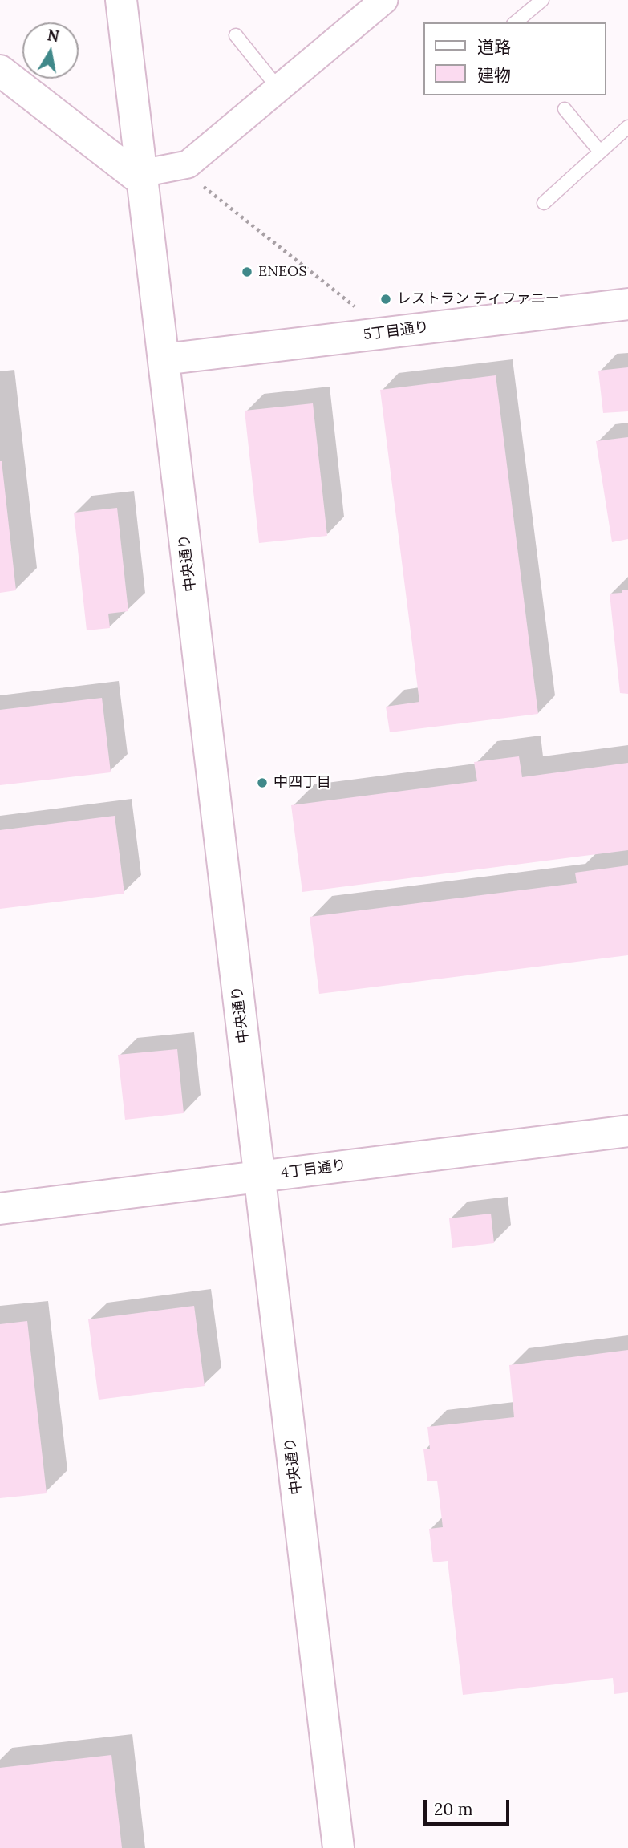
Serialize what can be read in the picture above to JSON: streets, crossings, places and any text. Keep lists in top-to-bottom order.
{
  "streets": {
    "street": ["5丁目通り", "中央通り", "4丁目通り"]
  },
  "crossings": [
    ["5丁目通り", "中央通り"],
    ["中央通り", "4丁目通り"]
  ],
  "places": ["ENEOS", "レストラン ティファニー", "中四丁目"],
  "legend": ["道路", "建物"],
  "scale_bar": "20 m",
  "north": "top"
}
